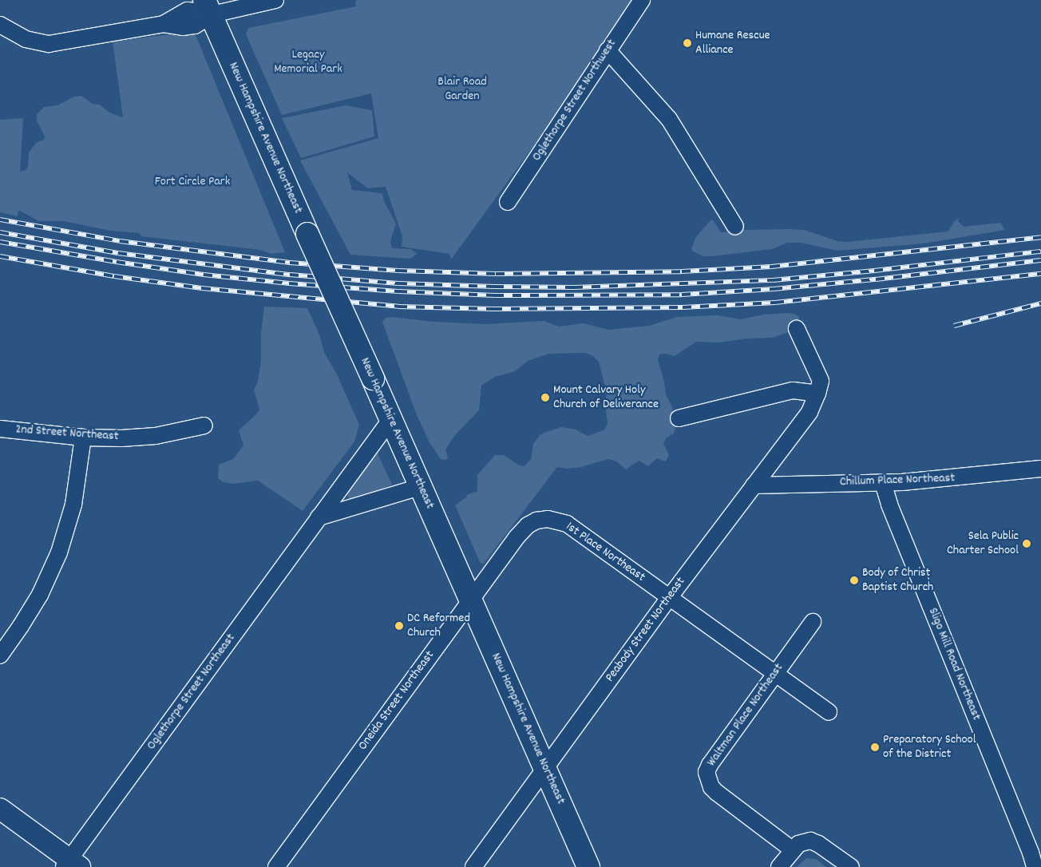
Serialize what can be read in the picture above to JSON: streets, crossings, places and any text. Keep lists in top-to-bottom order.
{
  "streets": {
    "main road": ["New Hampshire Avenue Northeast"],
    "street": [
      "Oglethorpe Street Northwest",
      "2nd Street Northeast",
      "Chillum Place Northeast",
      "1st Place Northeast",
      "Peabody Street Northeast",
      "Sligo Mill Road Northeast",
      "Oglethorpe Street Northeast",
      "Oneida Street Northeast",
      "Waltman Place Northeast"
    ]
  },
  "crossings": [
    ["New Hampshire Avenue Northeast", "Peabody Street Northeast"],
    ["New Hampshire Avenue Northeast", "Oglethorpe Street Northeast"],
    ["New Hampshire Avenue Northeast", "Oneida Street Northeast"],
    ["Chillum Place Northeast", "Peabody Street Northeast"],
    ["Chillum Place Northeast", "Sligo Mill Road Northeast"],
    ["1st Place Northeast", "Peabody Street Northeast"],
    ["1st Place Northeast", "Oneida Street Northeast"],
    ["1st Place Northeast", "Waltman Place Northeast"]
  ],
  "parks": ["Legacy Memorial Park", "Blair Road Garden", "Fort Circle Park"],
  "places": [
    "Humane Rescue Alliance",
    "Mount Calvary Holy Church of Deliverance",
    "Sela Public Charter School",
    "Body of Christ Baptist Church",
    "DC Reformed Church",
    "Preparatory School of the District"
  ]
}
